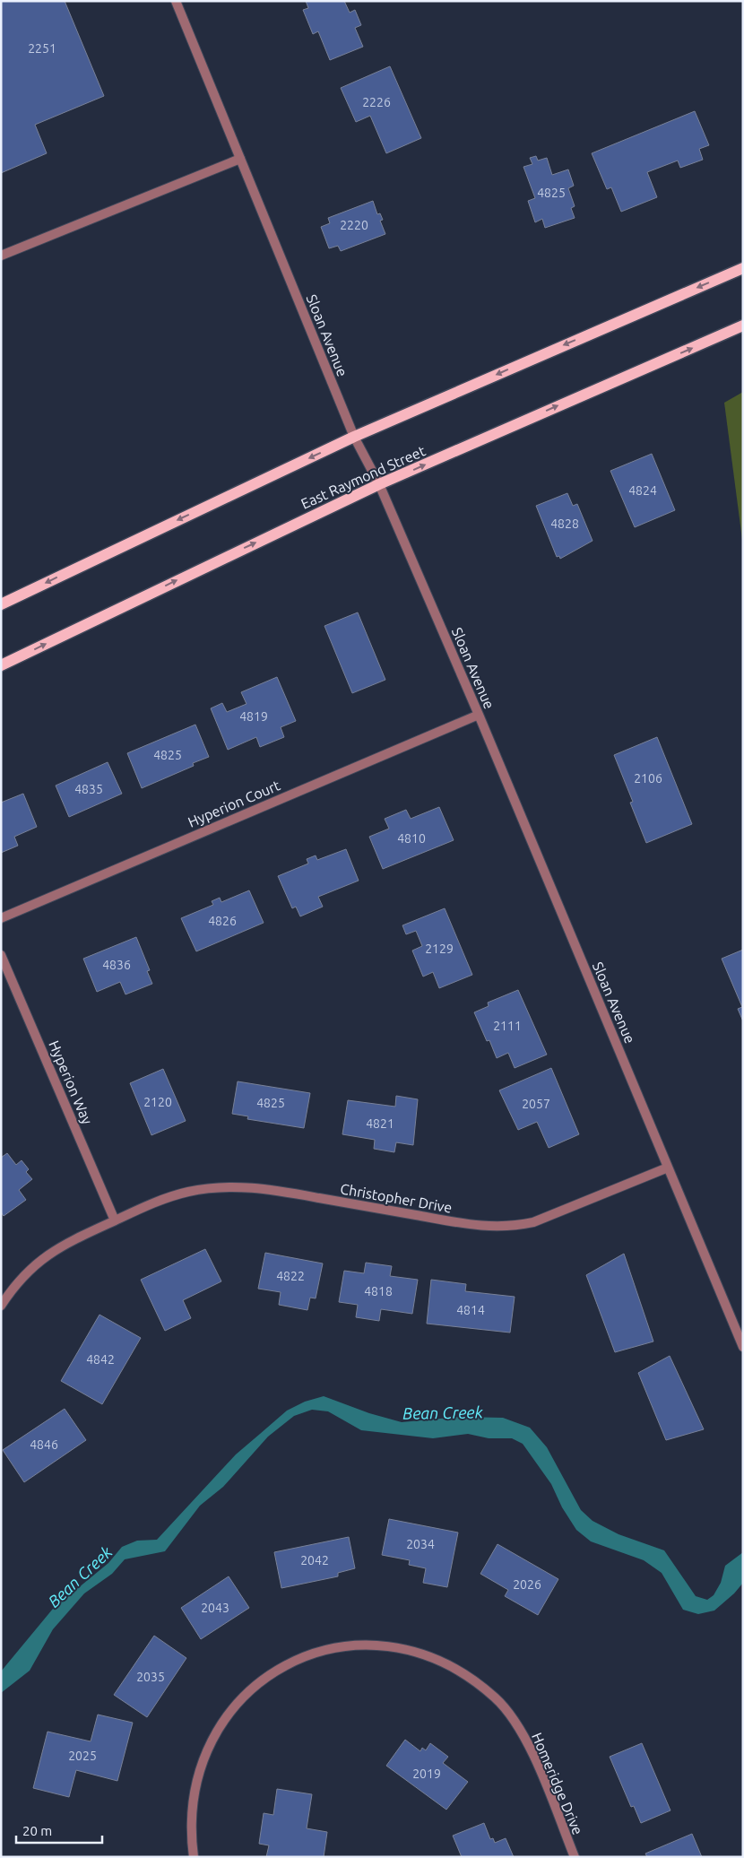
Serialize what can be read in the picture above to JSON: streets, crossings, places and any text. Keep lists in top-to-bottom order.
{
  "streets": {
    "main road": ["East Raymond Street"],
    "street": [
      "Sloan Avenue",
      "Hyperion Court",
      "Hyperion Way",
      "Christopher Drive",
      "Homeridge Drive"
    ]
  },
  "crossings": [
    ["Sloan Avenue", "East Raymond Street"],
    ["Sloan Avenue", "Hyperion Court"],
    ["Sloan Avenue", "Christopher Drive"],
    ["Hyperion Way", "Christopher Drive"]
  ],
  "water": ["Bean Creek"],
  "house_numbers": [
    "2251",
    "2226",
    "4825",
    "2220",
    "4824",
    "4828",
    "4819",
    "4825",
    "2106",
    "4835",
    "4810",
    "4826",
    "2129",
    "4836",
    "2111",
    "2120",
    "4825",
    "2057",
    "4821",
    "4822",
    "4818",
    "4814",
    "4842",
    "4846",
    "2034",
    "2042",
    "2026",
    "2043",
    "2035",
    "2025",
    "2019"
  ],
  "scale_bar": "20 m"
}
